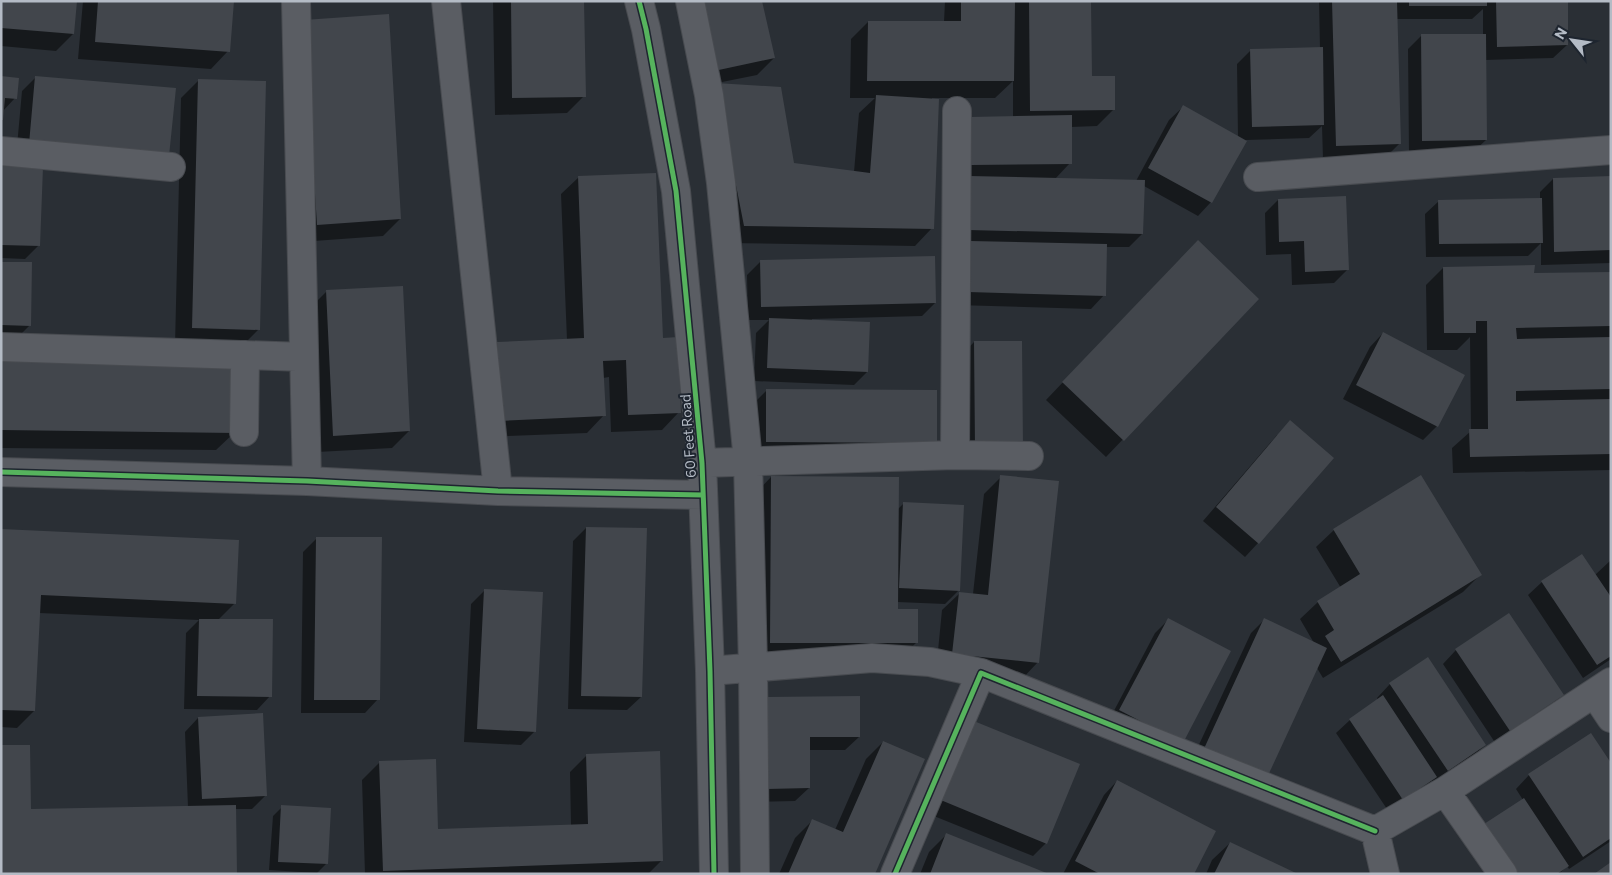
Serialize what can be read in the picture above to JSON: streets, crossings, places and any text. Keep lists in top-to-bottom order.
{
  "streets": {
    "street": ["60 Feet Road"]
  },
  "north": "top left"
}
